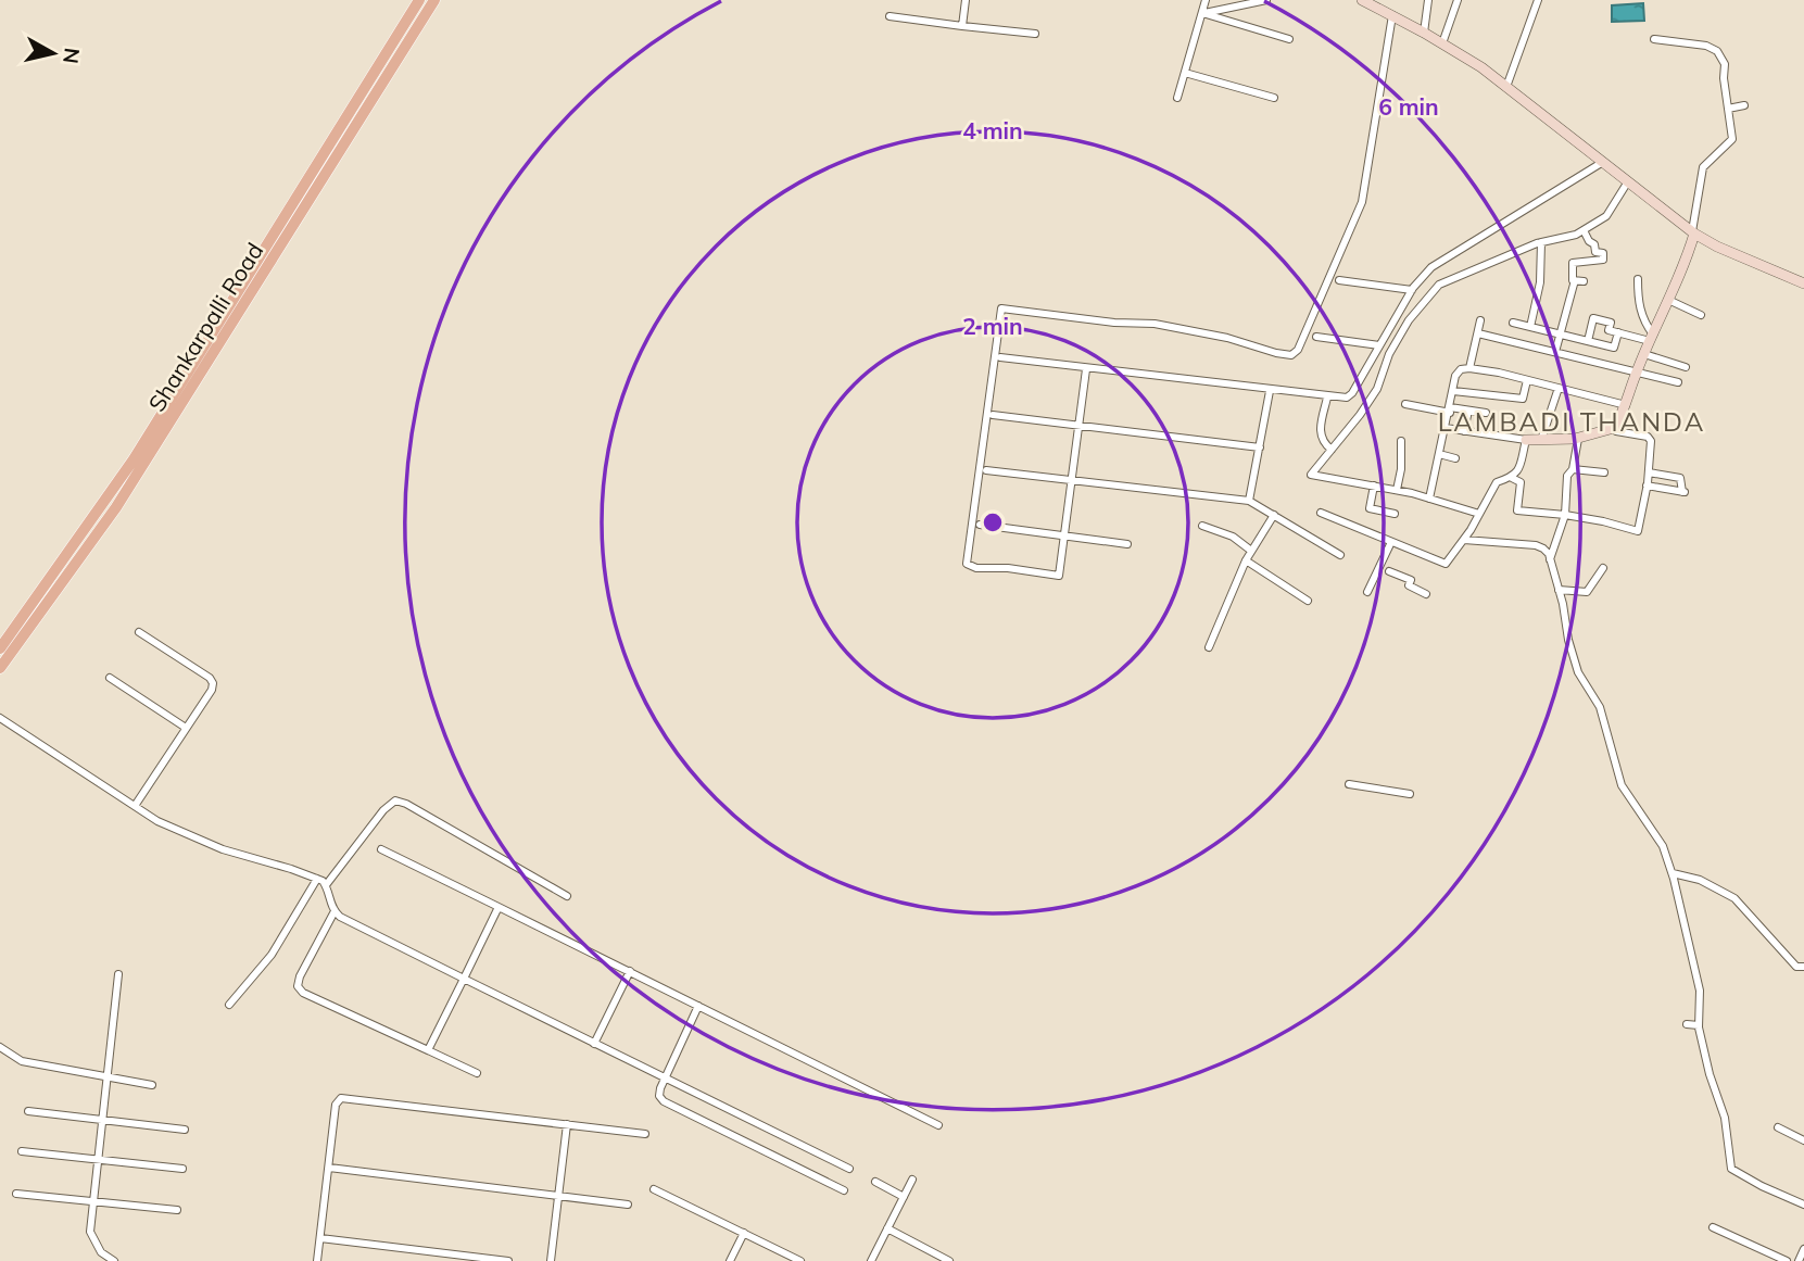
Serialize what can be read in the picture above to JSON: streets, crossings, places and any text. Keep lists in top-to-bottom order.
{
  "streets": {
    "main road": ["Shankarpalli Road"]
  },
  "districts": ["LAMBADI THANDA"],
  "north": "right",
  "rings": ["6 min", "4 min", "2 min"]
}
